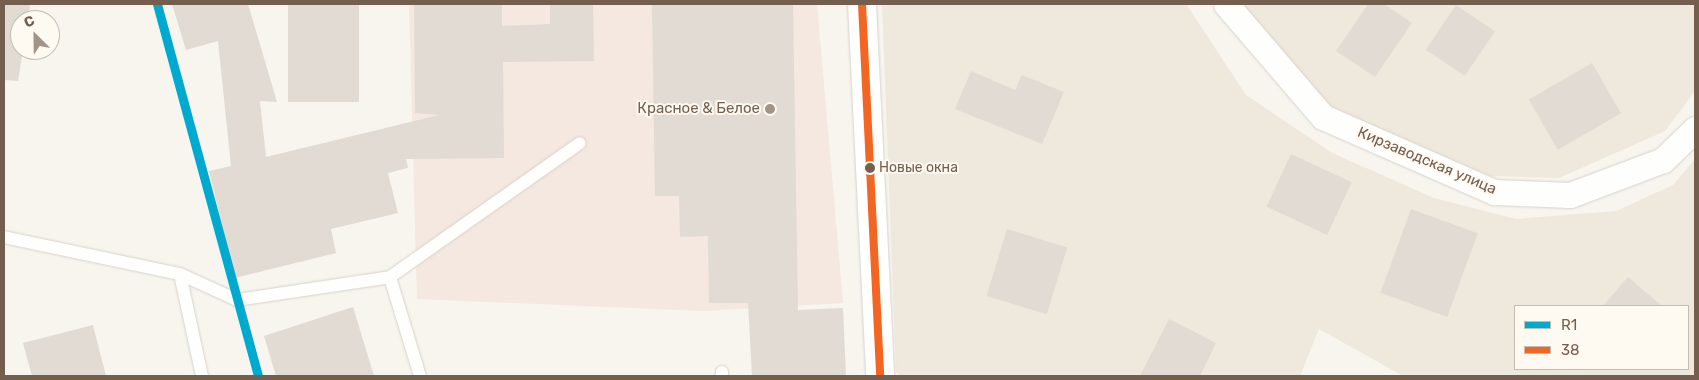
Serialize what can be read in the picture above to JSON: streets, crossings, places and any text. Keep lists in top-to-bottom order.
{
  "streets": {
    "street": ["Кирзаводская улица"]
  },
  "places": ["Красное & Белое", "Новые окна"],
  "lines": ["transit line R1", "transit line 38"],
  "legend": ["R1", "38"],
  "north": "top left"
}
